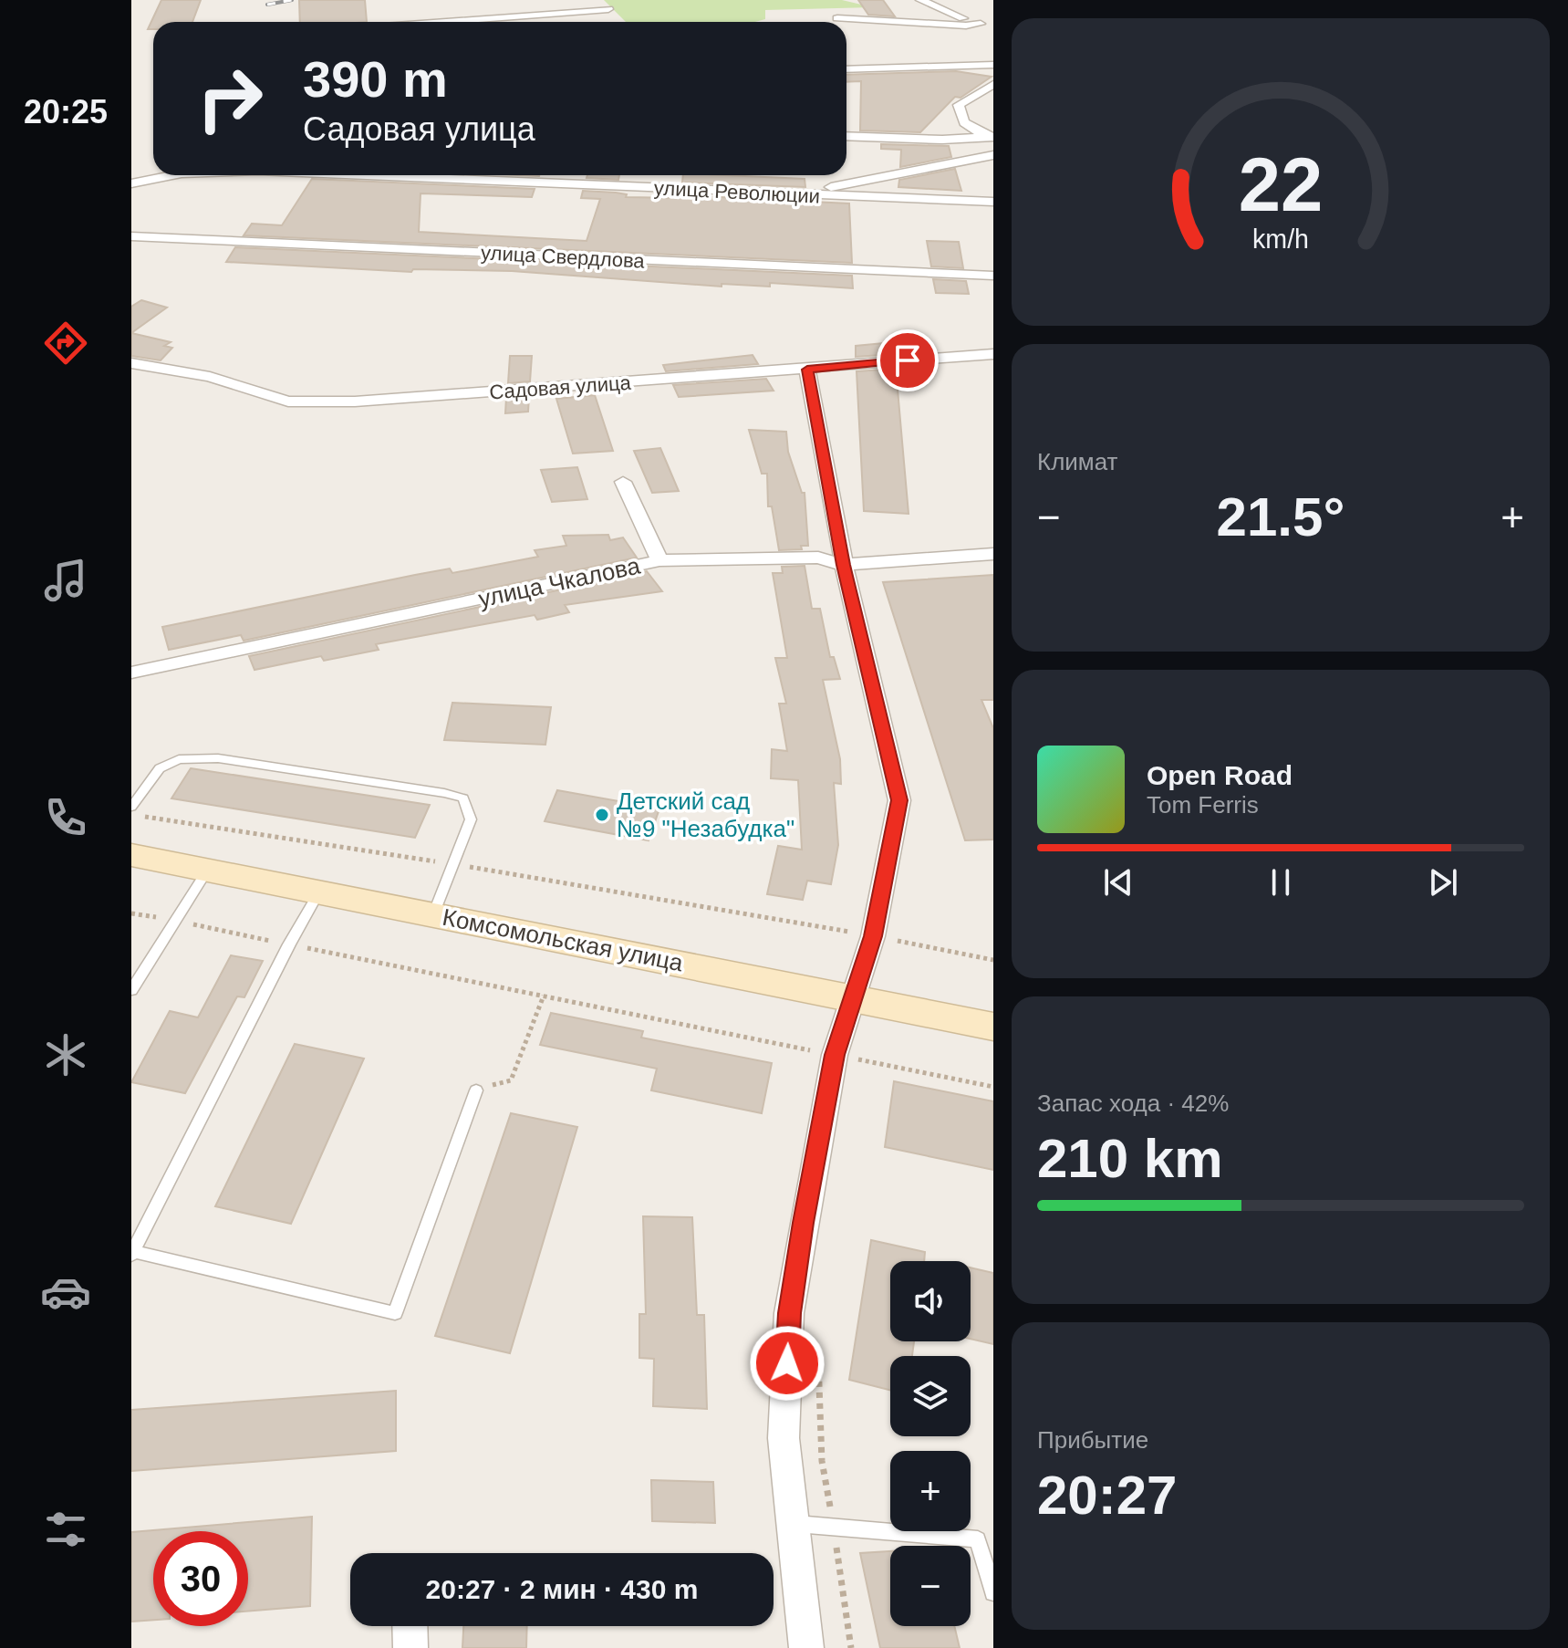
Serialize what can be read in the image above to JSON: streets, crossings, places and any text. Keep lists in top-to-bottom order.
{
  "streets": {
    "main road": ["Комсомольская улица"],
    "street": [
      "улица Революции",
      "улица Свердлова",
      "Садовая улица",
      "улица Чкалова"
    ]
  },
  "places": ["Детский сад №9 \"Незабудка\""],
  "page": {
    "tabs": "20:25",
    "turn": ["390 m", "Садовая улица"],
    "tile": [
      "Климат",
      ["Запас хода · 42%", "210 km"],
      ["Прибытие", "20:27"]
    ],
    "heat": ["−", "21.5°", "+"],
    "song": ["Open Road", "Tom Ferris"],
    "map_buttons": ["+", "−"],
    "limit": "30",
    "trip": "20:27 · 2 мин · 430 m",
    "gauge": ["22", "km/h"]
  }
}
